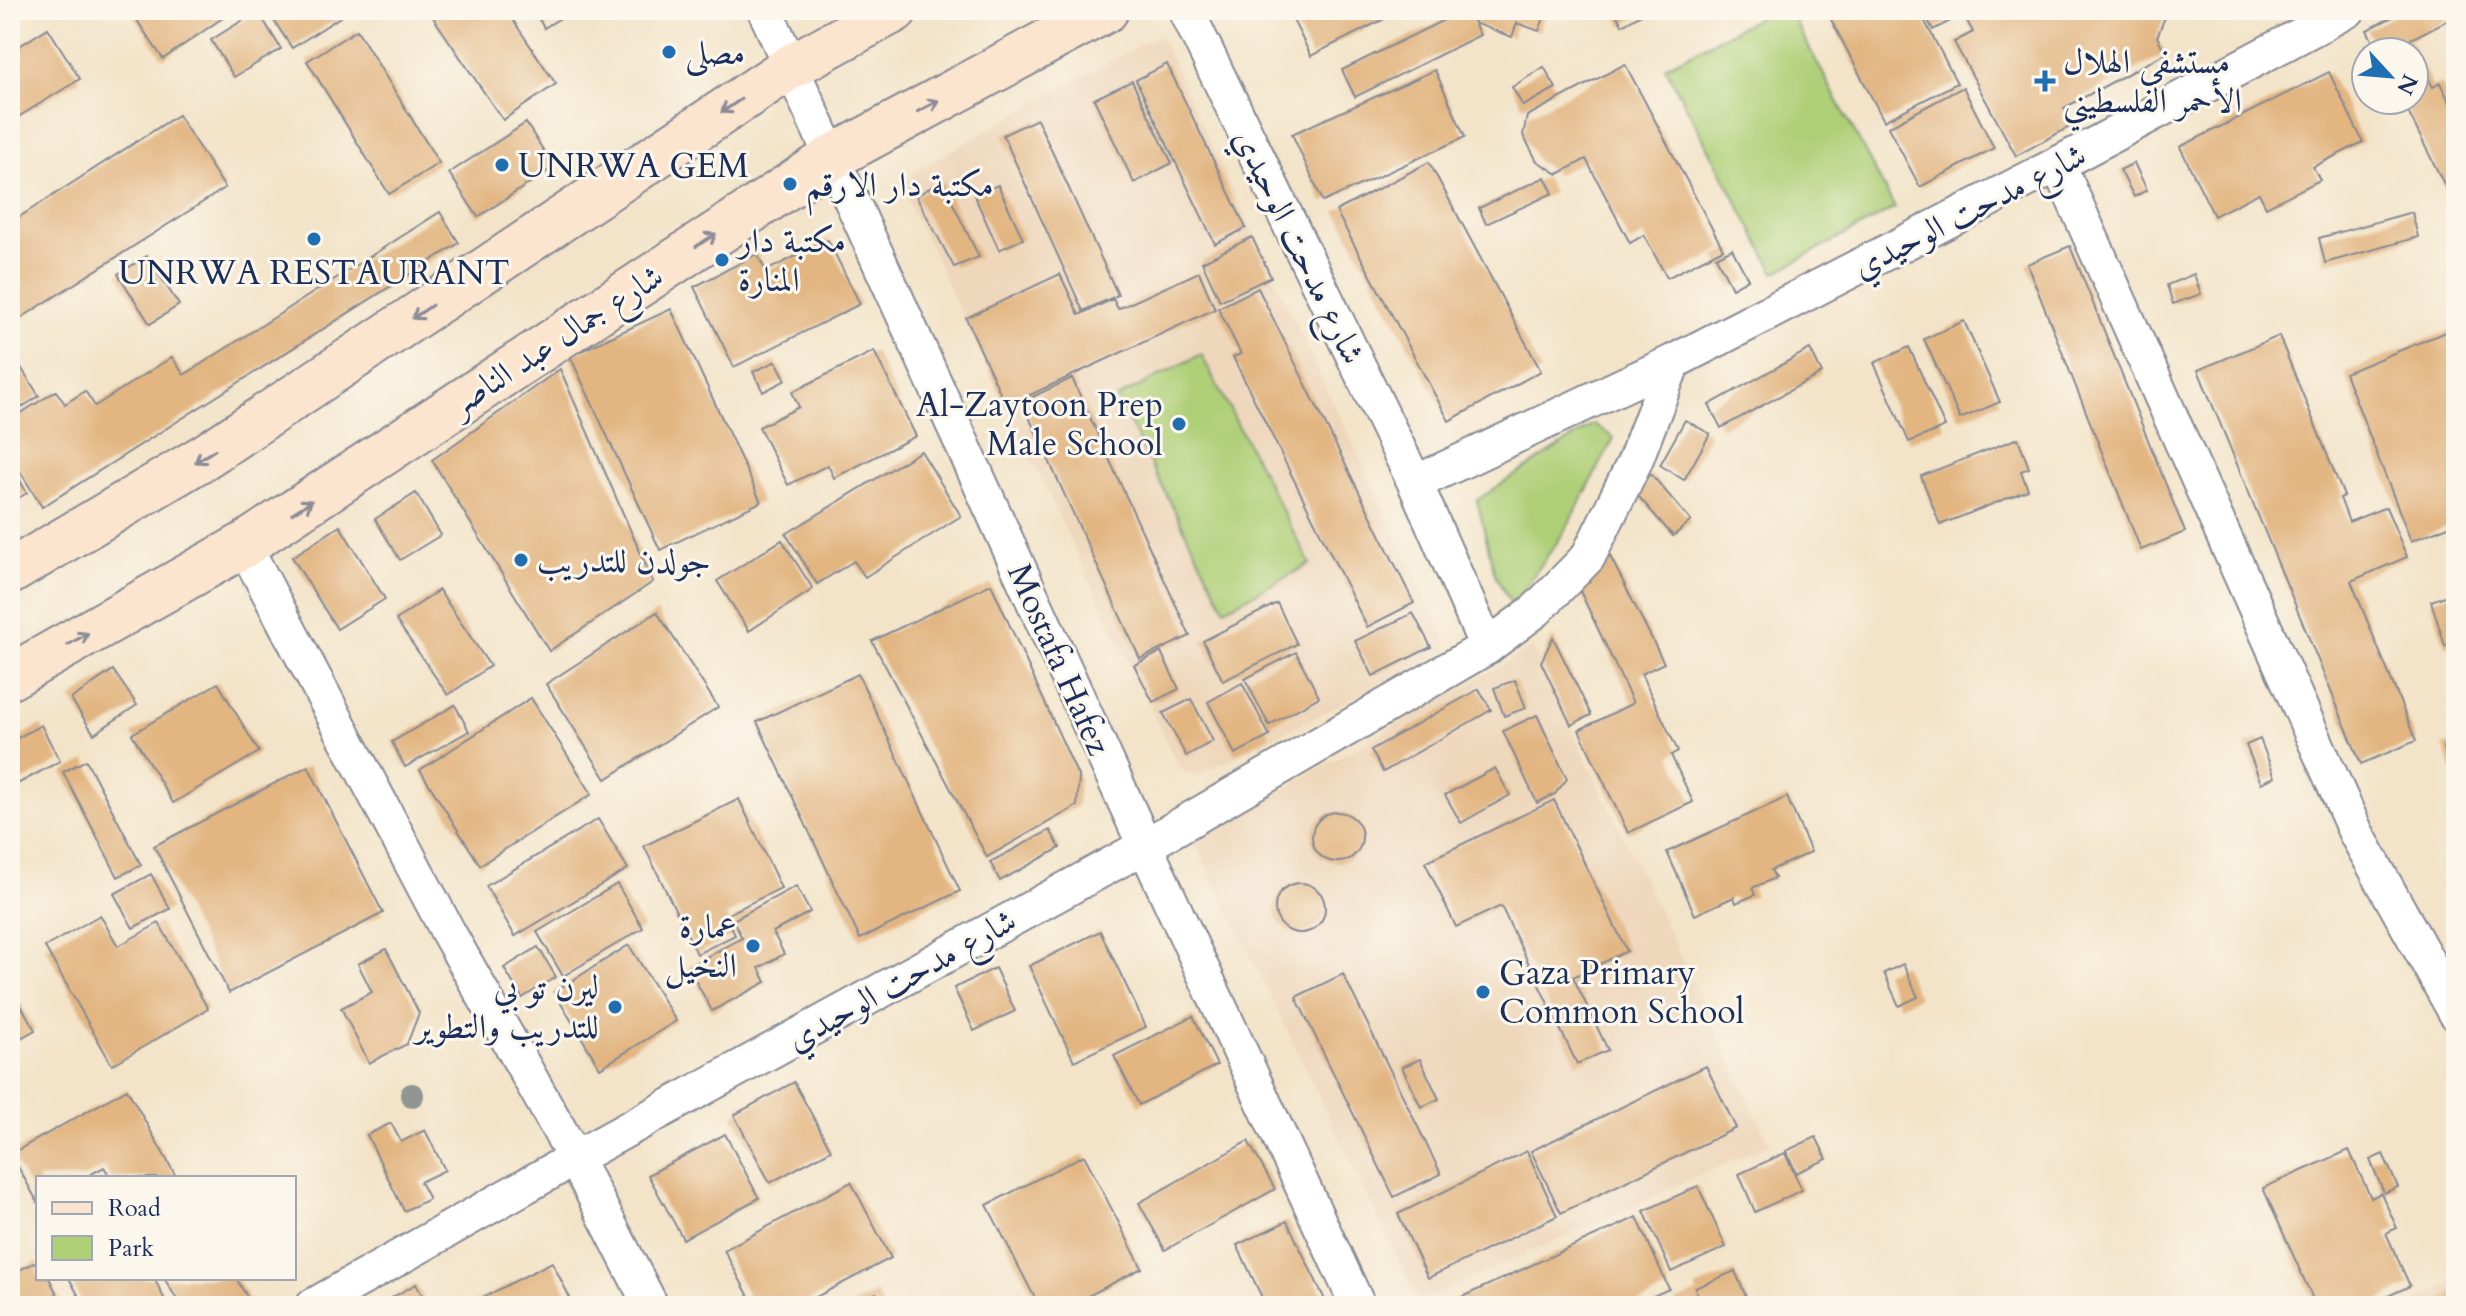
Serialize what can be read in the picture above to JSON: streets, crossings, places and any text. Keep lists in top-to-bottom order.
{
  "streets": {
    "main road": ["شارع جمال عبد الناصر"],
    "street": ["شارع مدحت الوحيدي", "Mostafa Hafez"]
  },
  "crossings": [
    ["شارع مدحت الوحيدي", "Mostafa Hafez"],
    ["شارع جمال عبد الناصر", "Mostafa Hafez"]
  ],
  "places": {
    "other": [
      "مصلى",
      "UNRWA GEM",
      "مكتبة دار الارقم",
      "UNRWA RESTAURANT",
      "مكتبة دار المنارة",
      "Al-Zaytoon Prep Male School",
      "جولدن للتدريب",
      "عمارة النخيل",
      "Gaza Primary Common School",
      "ليرن تو بي للتدريب والتطوير"
    ],
    "health": ["مستشفى الهلال الأحمر الفلسطيني"]
  },
  "legend": ["Road", "Park"],
  "north": "bottom right"
}
